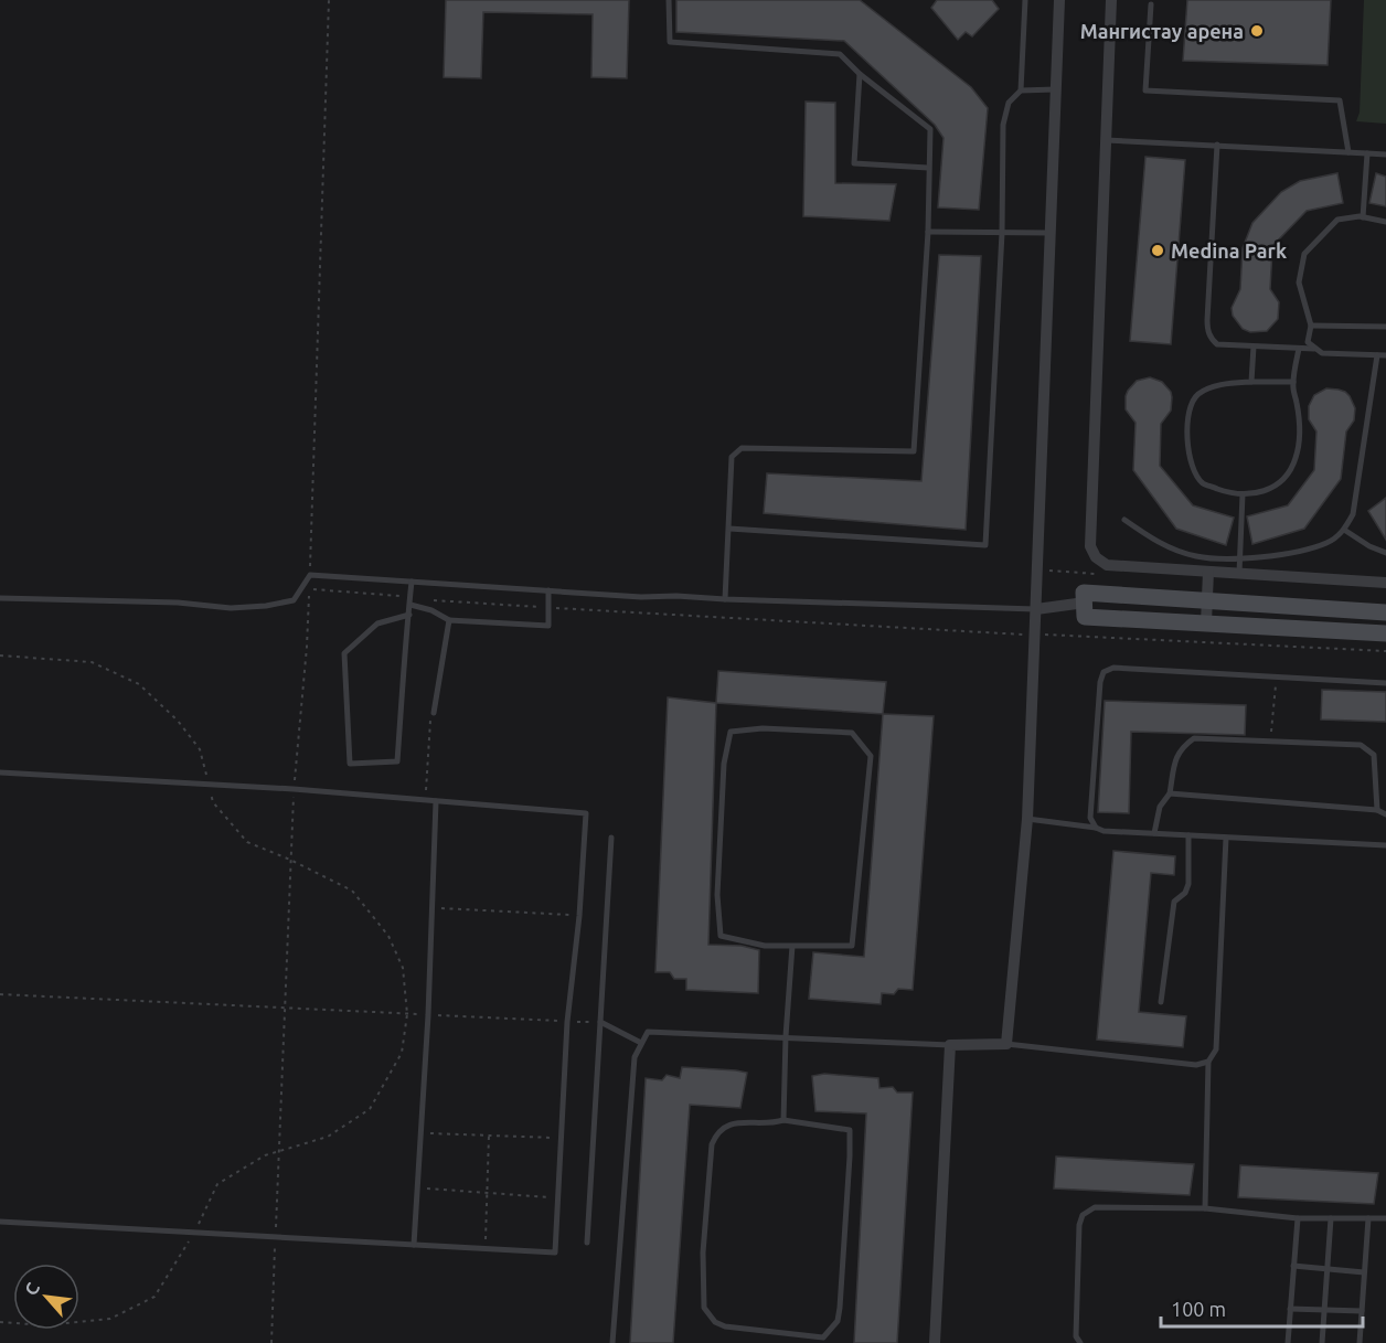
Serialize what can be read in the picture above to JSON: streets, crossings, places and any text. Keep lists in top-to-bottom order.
{
  "places": ["Мангистау арена", "Medina Park"],
  "scale_bar": "100 m",
  "north": "top left"
}
